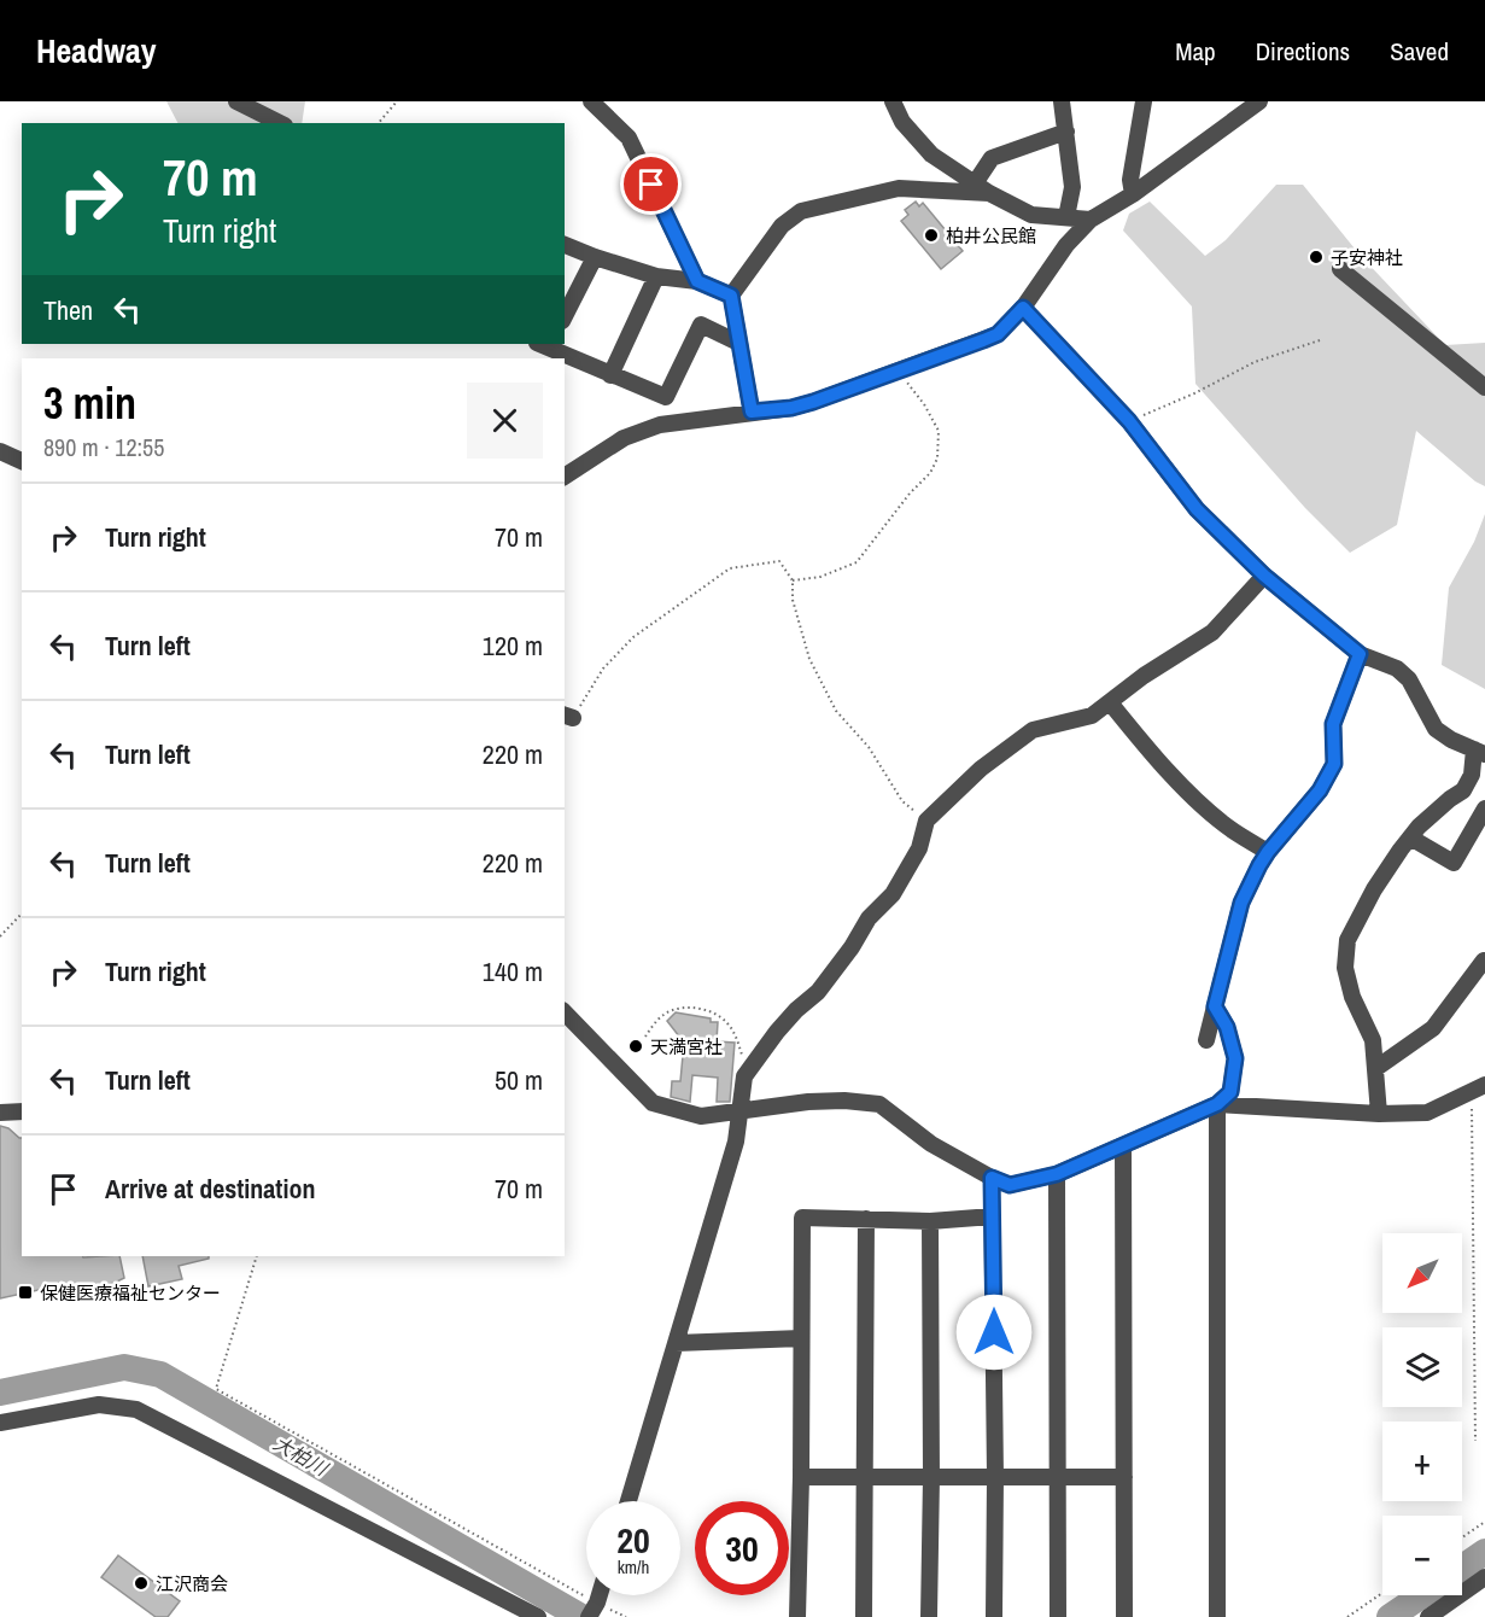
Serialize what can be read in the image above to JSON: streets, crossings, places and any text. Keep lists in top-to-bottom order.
{
  "water": ["大柏川"],
  "places": {
    "other": [
      "柏井公民館",
      "子安神社",
      "天満宮社",
      "江沢商会"
    ],
    "transit": ["保健医療福祉センター"]
  },
  "north": "bottom left",
  "page": {
    "header": "Headway",
    "nav": ["Map", "Directions", "Saved"],
    "turn": ["70 m", "Turn right"],
    "then": "Then",
    "heading": ["3 min", "890 m · 12:55"],
    "list": [
      {
        "name": "Turn right",
        "value": "70 m"
      },
      {
        "name": "Turn left",
        "value": "120 m"
      },
      {
        "name": "Turn left",
        "value": "220 m"
      },
      {
        "name": "Turn left",
        "value": "220 m"
      },
      {
        "name": "Turn right",
        "value": "140 m"
      },
      {
        "name": "Turn left",
        "value": "50 m"
      },
      {
        "name": "Arrive at destination",
        "value": "70 m"
      }
    ],
    "map_buttons": ["+", "−"],
    "speed": "20 km/h",
    "limit": "30"
  }
}
